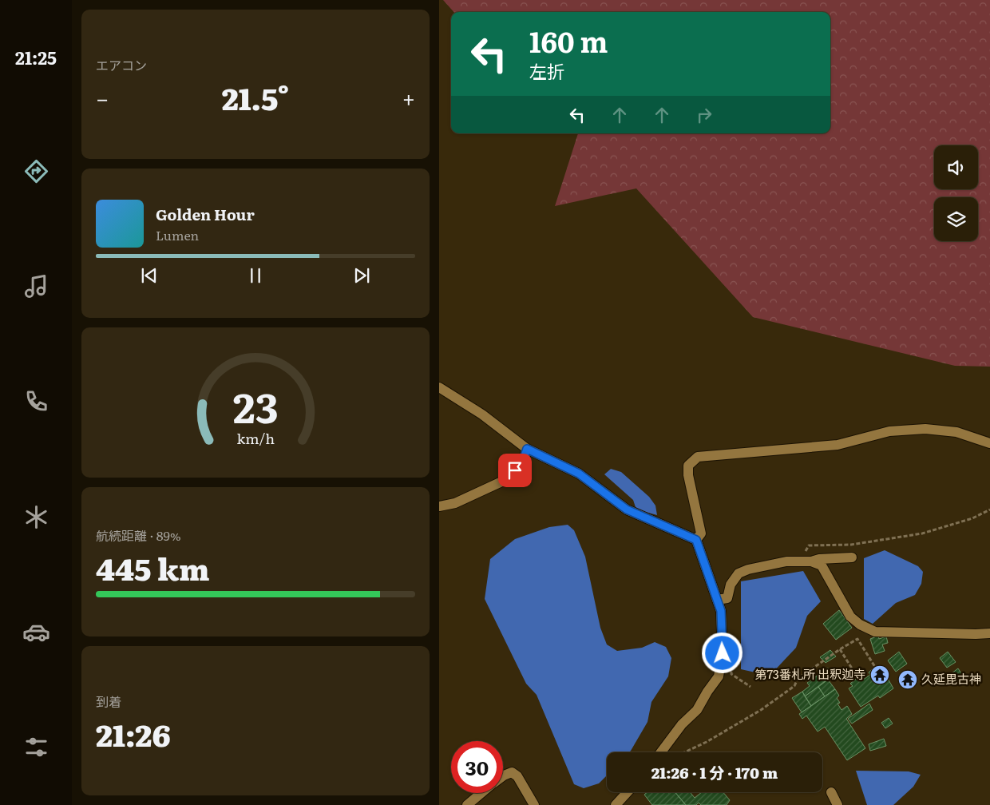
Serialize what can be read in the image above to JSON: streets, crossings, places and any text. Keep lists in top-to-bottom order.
{
  "places": {
    "temple": ["第73番札所 出釈迦寺", "久延毘古神"]
  },
  "page": {
    "tabs": "21:25",
    "tile": [
      "エアコン",
      ["航続距離 · 89%", "445 km"],
      ["到着", "21:26"]
    ],
    "turn": ["160 m", "左折"],
    "heat": ["−", "21.5°", "+"],
    "song": ["Golden Hour", "Lumen"],
    "limit": "30",
    "trip": "21:26 · 1 分 · 170 m",
    "gauge": ["23", "km/h"]
  }
}
